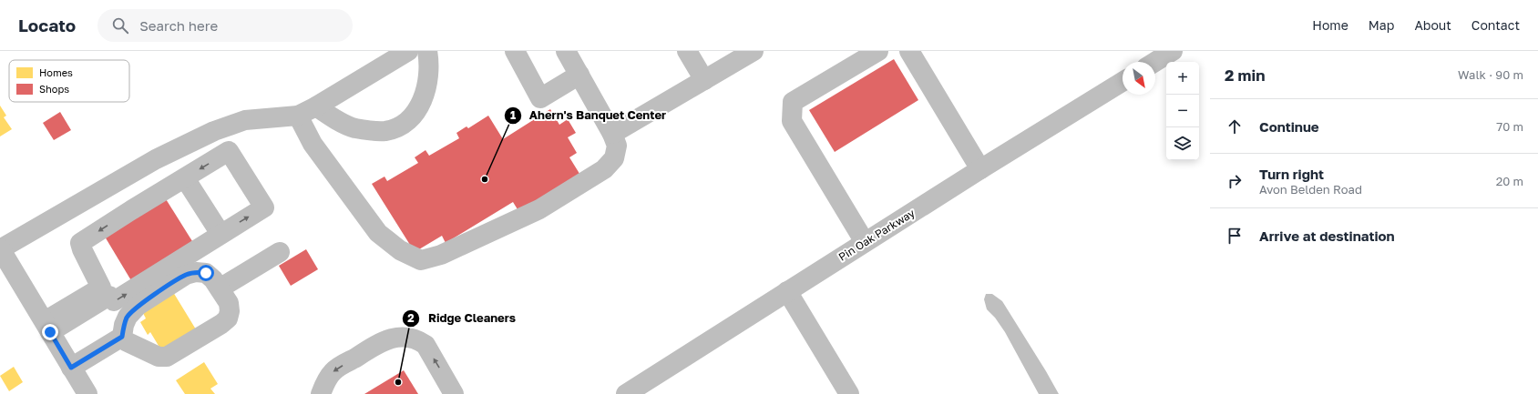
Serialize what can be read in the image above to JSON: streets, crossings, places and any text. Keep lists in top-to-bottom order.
{
  "streets": {
    "street": ["Pin Oak Parkway"]
  },
  "places": ["Ahern's Banquet Center", "Ridge Cleaners"],
  "legend": ["Homes", "Shops"],
  "north": "bottom right",
  "page": {
    "header": "Locato",
    "search": "Search here",
    "nav": [
      "Home",
      "Map",
      "About",
      "Contact"
    ],
    "heading": ["2 min", "Walk · 90 m"],
    "map_buttons": ["+", "−"],
    "list": [
      ["Continue", "70 m"],
      ["Turn right", "Avon Belden Road", "20 m"],
      "Arrive at destination"
    ]
  }
}
